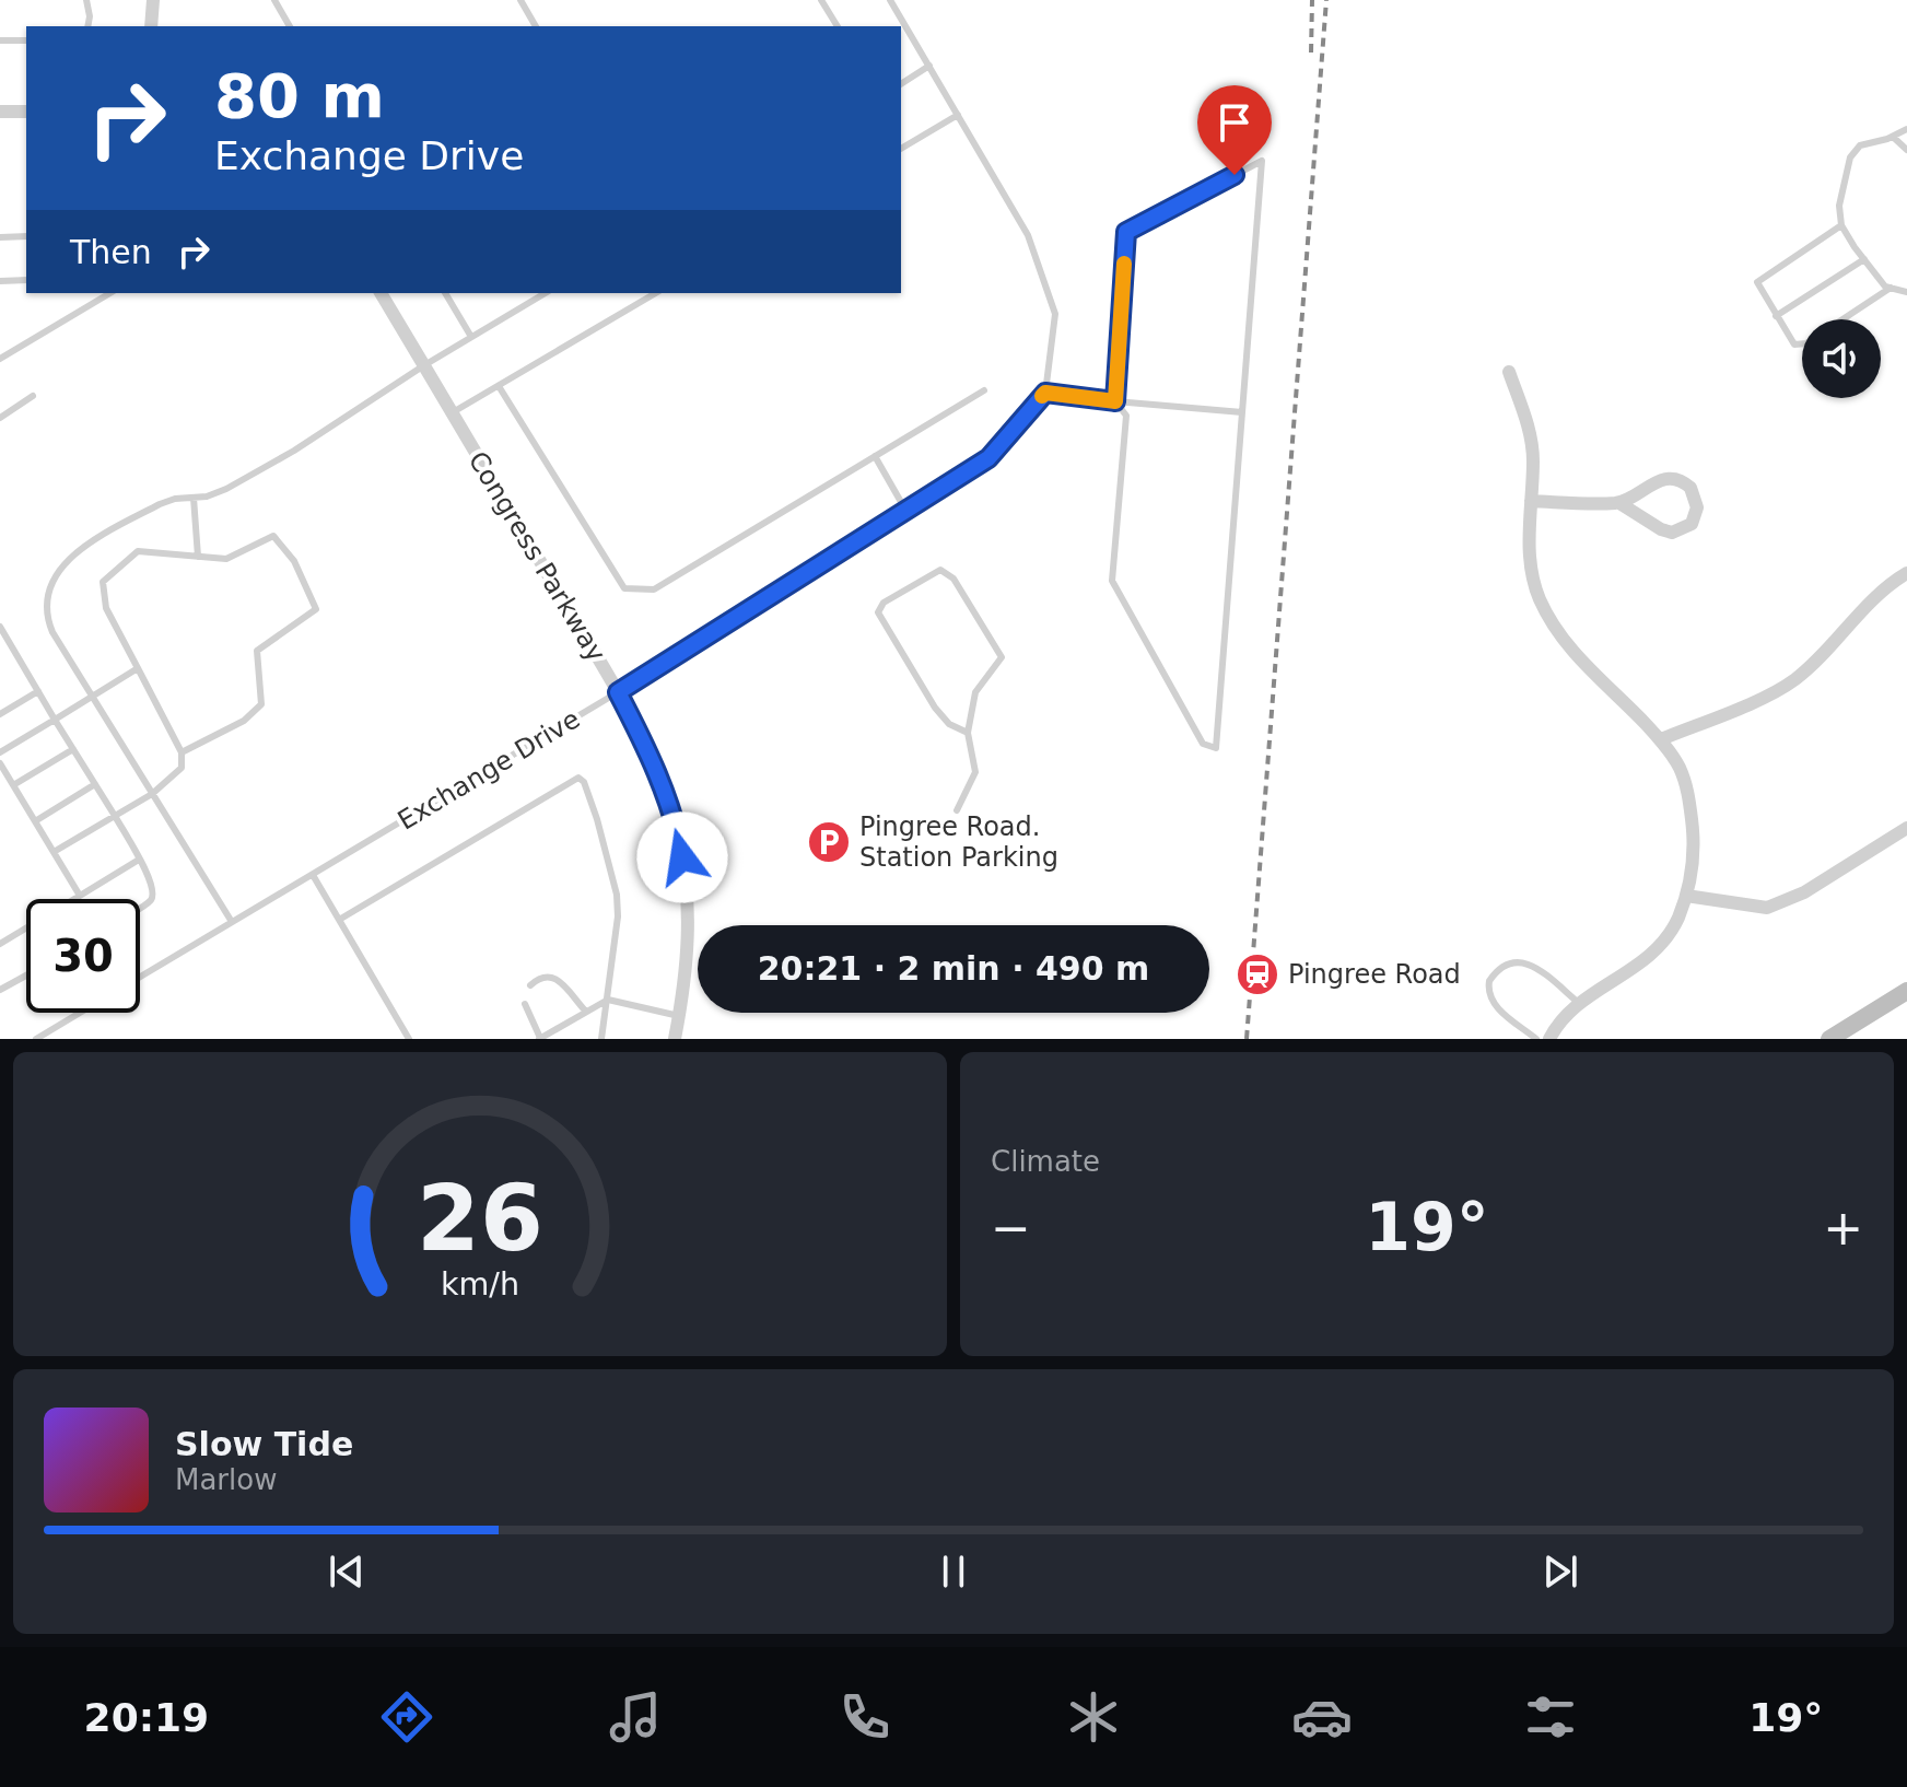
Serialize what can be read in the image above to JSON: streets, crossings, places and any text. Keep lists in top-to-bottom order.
{
  "streets": {
    "street": ["Congress Parkway"],
    "lane": ["Exchange Drive"]
  },
  "crossings": [
    ["Congress Parkway", "Exchange Drive"]
  ],
  "places": {
    "parking": ["Pingree Road. Station Parking"],
    "station": ["Pingree Road"]
  },
  "page": {
    "turn": ["80 m", "Exchange Drive"],
    "then": "Then",
    "limit": "30",
    "trip": "20:21 · 2 min · 490 m",
    "tile": "Climate",
    "heat": ["−", "19°", "+"],
    "song": ["Slow Tide", "Marlow"],
    "tabs": ["20:19", "19°"],
    "gauge": ["26", "km/h"]
  }
}
